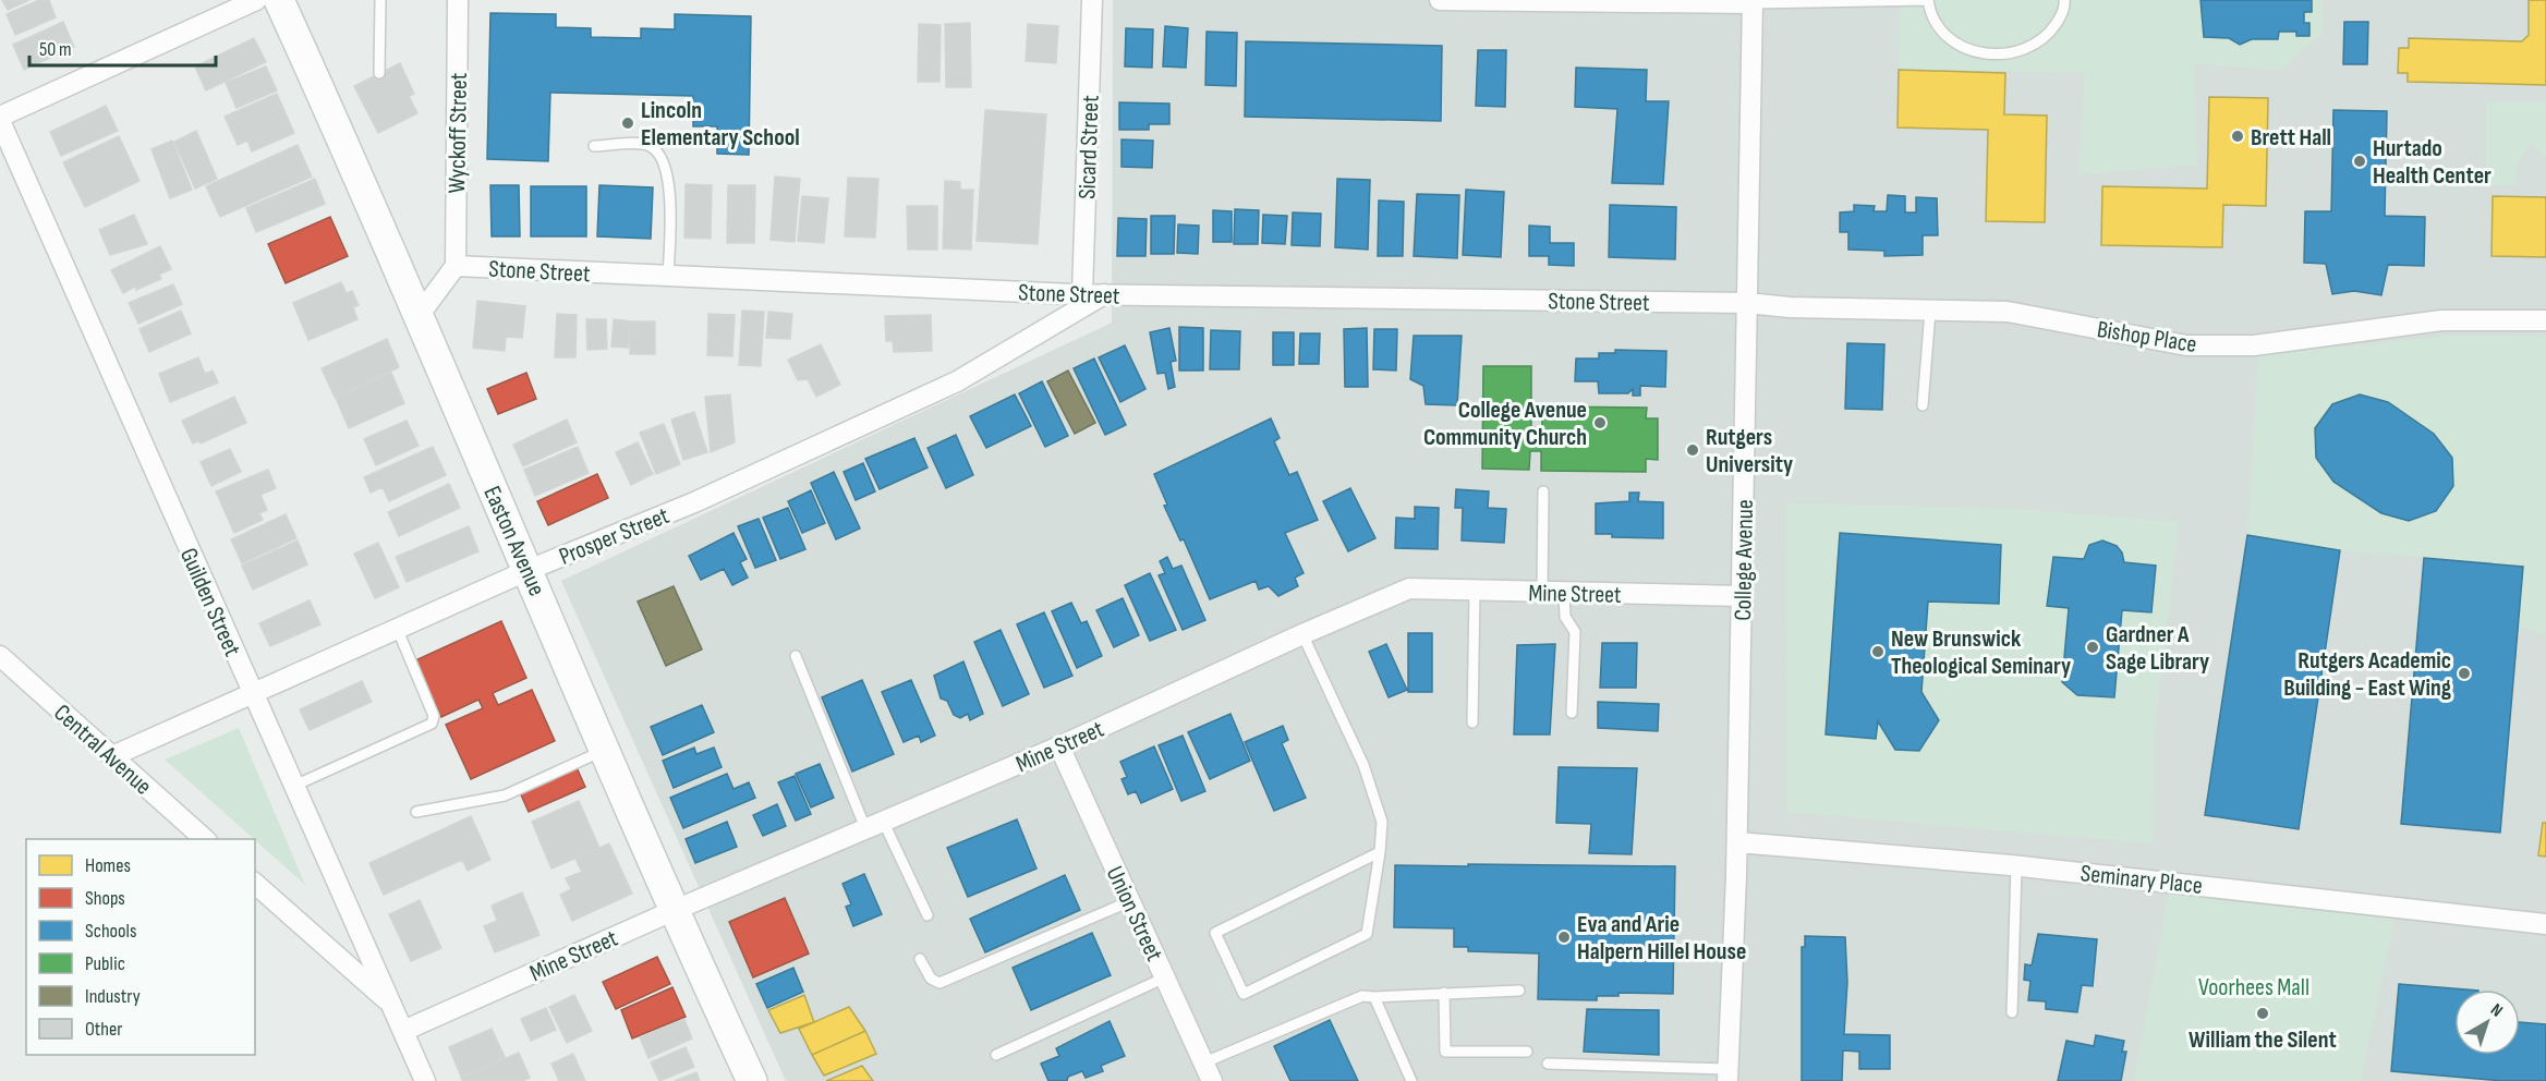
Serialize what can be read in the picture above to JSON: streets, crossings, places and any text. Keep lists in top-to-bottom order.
{
  "streets": {
    "street": [
      "Wyckoff Street",
      "Sicard Street",
      "Stone Street",
      "Bishop Place",
      "Prosper Street",
      "Easton Avenue",
      "College Avenue",
      "Mine Street",
      "Guilden Street",
      "Central Avenue",
      "Seminary Place",
      "Union Street"
    ]
  },
  "crossings": [
    ["Wyckoff Street", "Stone Street"],
    ["Sicard Street", "Stone Street"],
    ["Stone Street", "Bishop Place"],
    ["Stone Street", "Prosper Street"],
    ["Stone Street", "Easton Avenue"],
    ["Stone Street", "College Avenue"],
    ["Bishop Place", "College Avenue"],
    ["Prosper Street", "Easton Avenue"],
    ["Prosper Street", "Guilden Street"],
    ["Prosper Street", "Central Avenue"],
    ["Easton Avenue", "Mine Street"],
    ["College Avenue", "Mine Street"],
    ["College Avenue", "Seminary Place"],
    ["Mine Street", "Guilden Street"],
    ["Mine Street", "Union Street"]
  ],
  "parks": ["Voorhees Mall"],
  "places": [
    "Lincoln Elementary School",
    "Brett Hall",
    "Hurtado Health Center",
    "College Avenue Community Church",
    "Rutgers University",
    "Gardner A Sage Library",
    "New Brunswick Theological Seminary",
    "Rutgers Academic Building - East Wing",
    "Eva and Arie Halpern Hillel House",
    "William the Silent"
  ],
  "legend": [
    "Homes",
    "Shops",
    "Schools",
    "Public",
    "Industry",
    "Other"
  ],
  "scale_bar": "50 m",
  "north": "top right"
}
